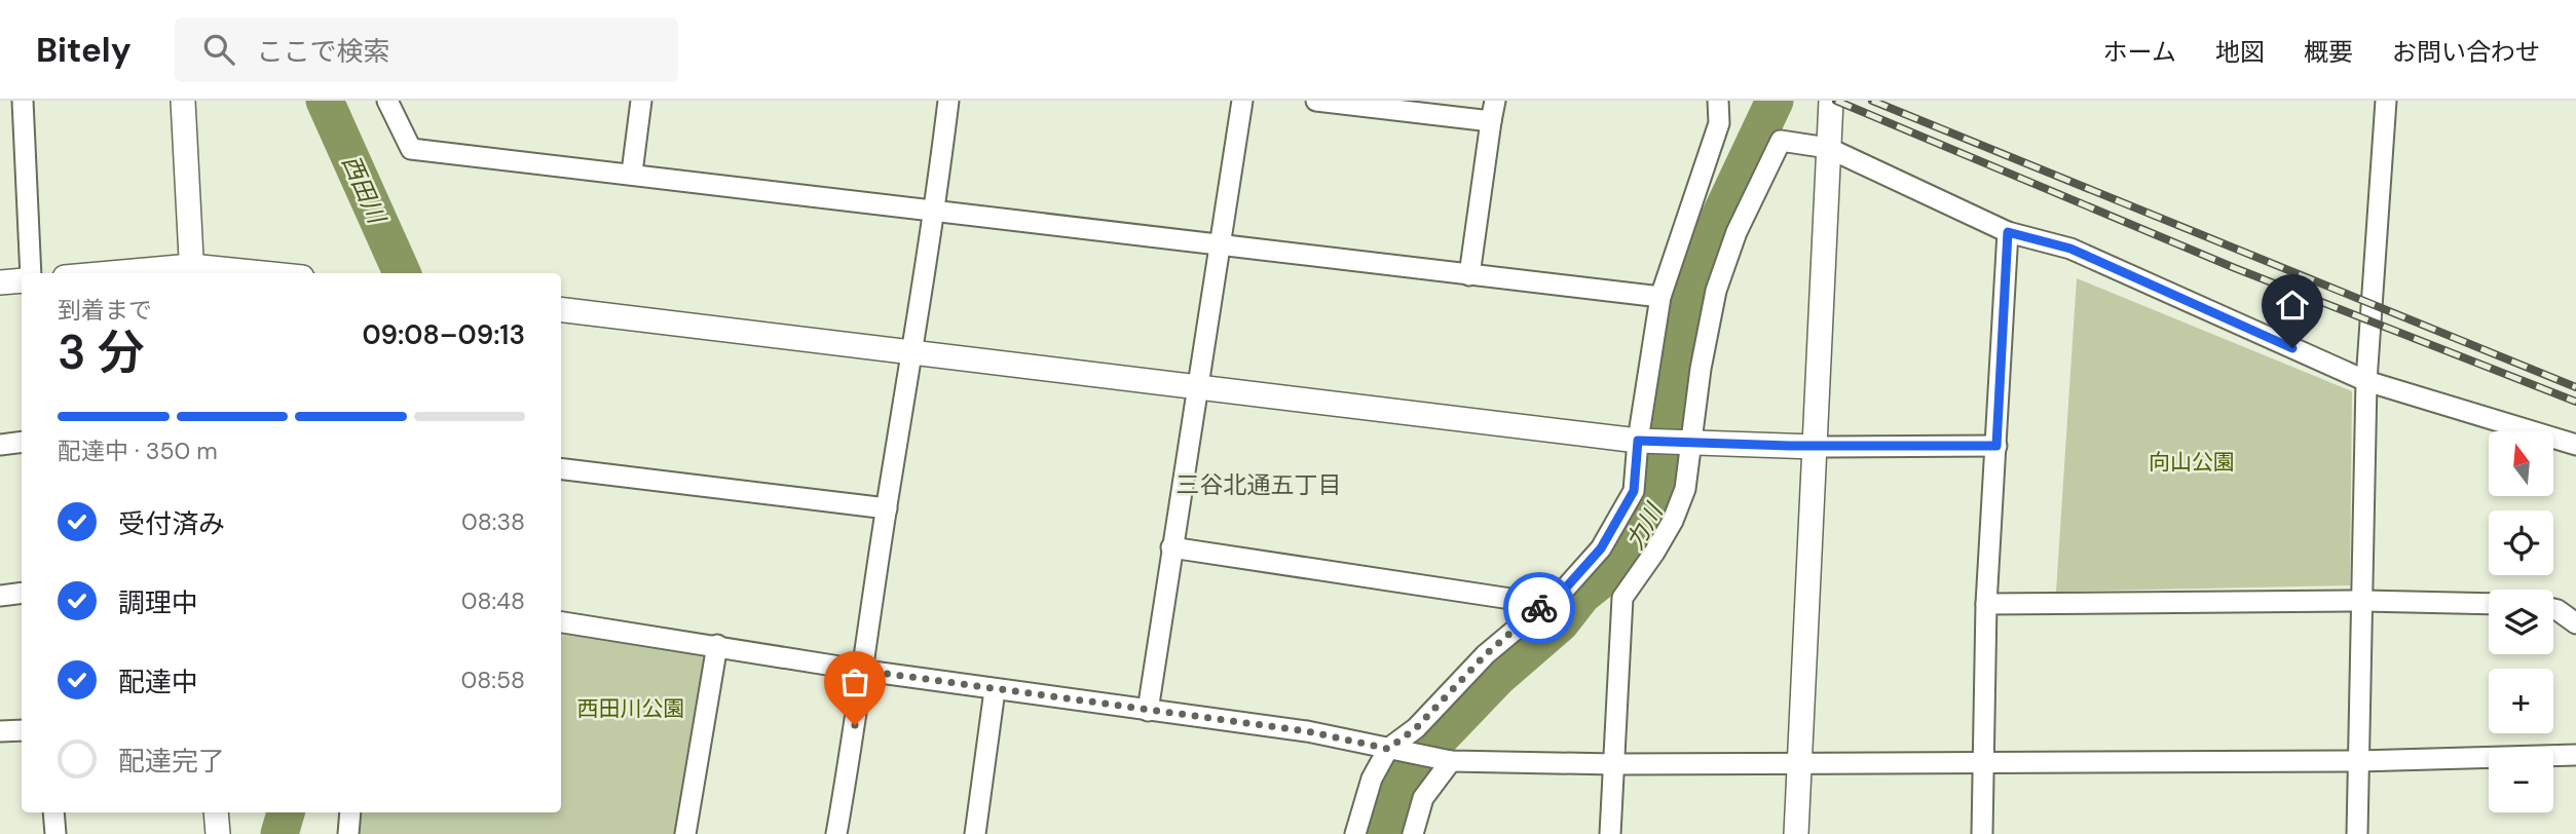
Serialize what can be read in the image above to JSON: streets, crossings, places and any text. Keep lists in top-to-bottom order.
{
  "districts": ["三谷北通五丁目"],
  "water": ["西田川", "力川"],
  "parks": ["向山公園", "西田川公園"],
  "north": "top",
  "page": {
    "header": "Bitely",
    "search": "ここで検索",
    "nav": [
      "ホーム",
      "地図",
      "概要",
      "お問い合わせ"
    ],
    "heading": ["3 分", "到着まで", "09:08–09:13"],
    "bar": "配達中 · 350 m",
    "map_buttons": ["+", "−"],
    "list": [
      ["受付済み", "08:38"],
      ["調理中", "08:48"],
      ["配達中", "08:58"],
      "配達完了"
    ]
  }
}
